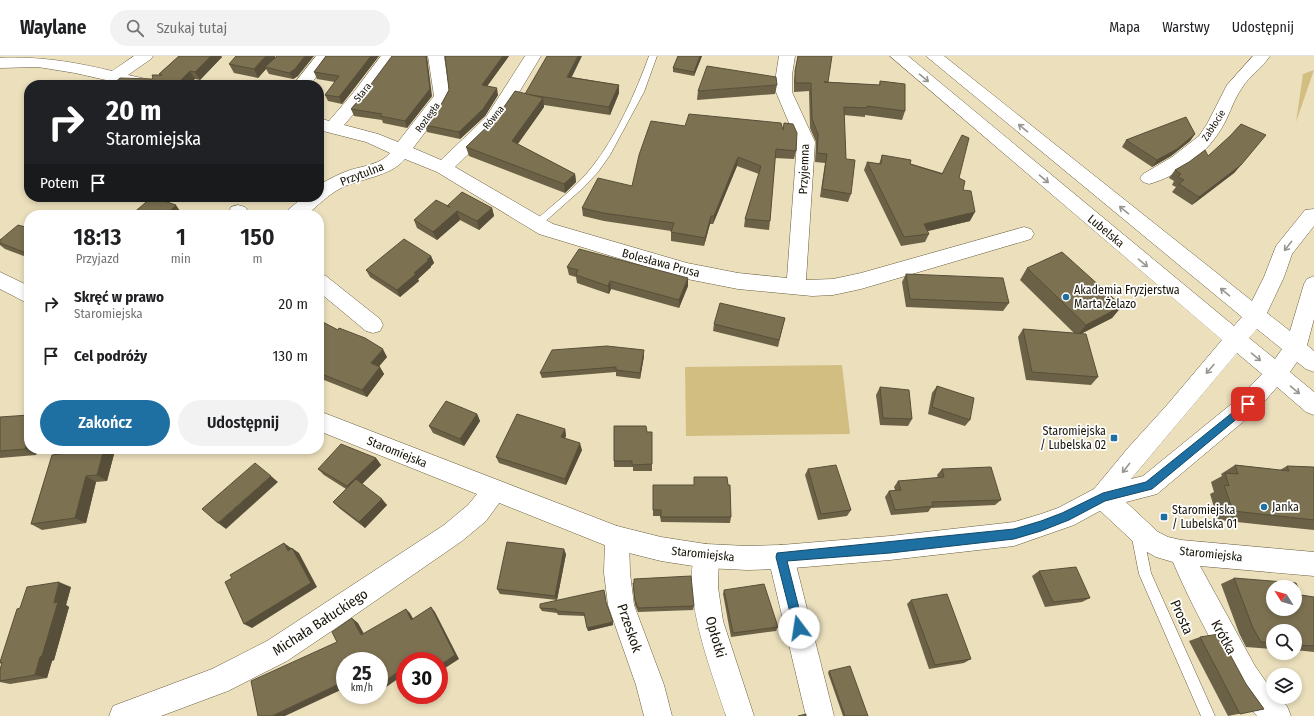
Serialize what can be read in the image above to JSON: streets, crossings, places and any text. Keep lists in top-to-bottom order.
{
  "streets": {
    "street": [
      "Stara",
      "Rozległa",
      "Równa",
      "Zabłocie",
      "Przyjemna",
      "Przytulna",
      "Lubelska",
      "Bolesława Prusa",
      "Staromiejska",
      "Michała Bałuckiego",
      "Przeskok",
      "Opłotki",
      "Krótka"
    ],
    "lane": ["Prosta"]
  },
  "crossings": [
    ["Stara", "Bolesława Prusa"],
    ["Rozległa", "Przytulna"],
    ["Rozległa", "Bolesława Prusa"],
    ["Równa", "Bolesława Prusa"],
    ["Przyjemna", "Bolesława Prusa"],
    ["Przytulna", "Bolesława Prusa"],
    ["Lubelska", "Staromiejska"],
    ["Staromiejska", "Prosta"],
    ["Staromiejska", "Michała Bałuckiego"],
    ["Staromiejska", "Przeskok"],
    ["Staromiejska", "Opłotki"],
    ["Staromiejska", "Krótka"]
  ],
  "places": {
    "other": ["Akademia Fryzjerstwa Marta Żelazo", "Janka"],
    "transit": ["Staromiejska / Lubelska 02", "Staromiejska / Lubelska 01"]
  },
  "north": "top left",
  "page": {
    "header": "Waylane",
    "search": "Szukaj tutaj",
    "nav": ["Mapa", "Warstwy", "Udostępnij"],
    "turn": ["20 m", "Staromiejska"],
    "then": "Potem",
    "eta": [
      "18:13",
      "Przyjazd",
      "1",
      "min",
      "150",
      "m"
    ],
    "list": [
      {
        "name": "Skręć w prawo",
        "note": "Staromiejska",
        "value": "20 m"
      },
      {
        "name": "Cel podróży",
        "value": "130 m"
      }
    ],
    "buttons": ["Zakończ", "Udostępnij"],
    "speed": "25 km/h",
    "limit": "30"
  }
}
